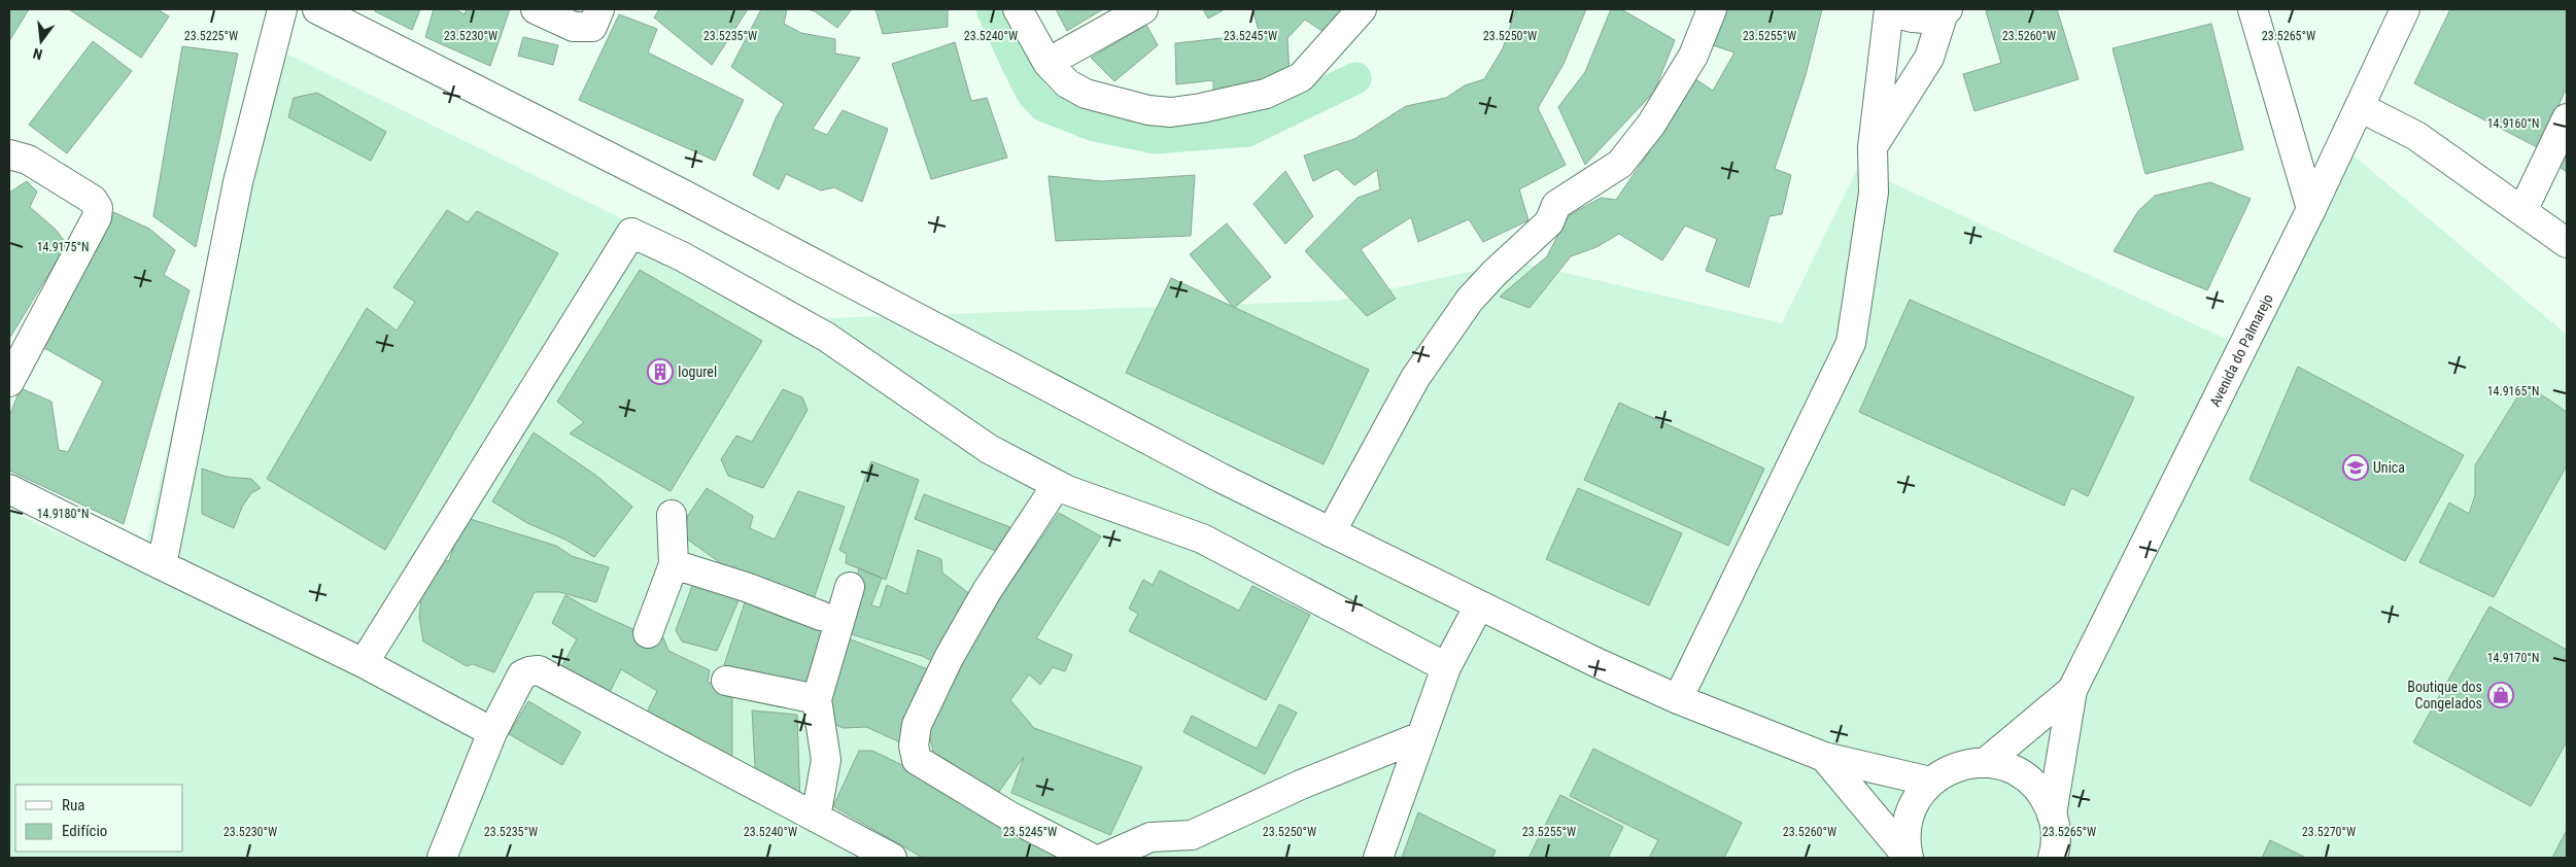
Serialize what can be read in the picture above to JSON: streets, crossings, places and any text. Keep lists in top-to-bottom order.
{
  "streets": {
    "street": ["Avenida do Palmarejo"]
  },
  "places": {
    "building": ["Iogurel"],
    "school or university": ["Unica"],
    "shop": ["Boutique dos Congelados"]
  },
  "legend": ["Rua", "Edifício"],
  "north": "bottom",
  "coordinates": [
    "23.5225°W",
    "23.5230°W",
    "23.5235°W",
    "23.5240°W",
    "23.5245°W",
    "23.5250°W",
    "23.5255°W",
    "23.5260°W",
    "23.5265°W",
    "14.9160°N",
    "14.9175°N",
    "14.9165°N",
    "14.9180°N",
    "14.9170°N",
    "23.5270°W"
  ]
}
